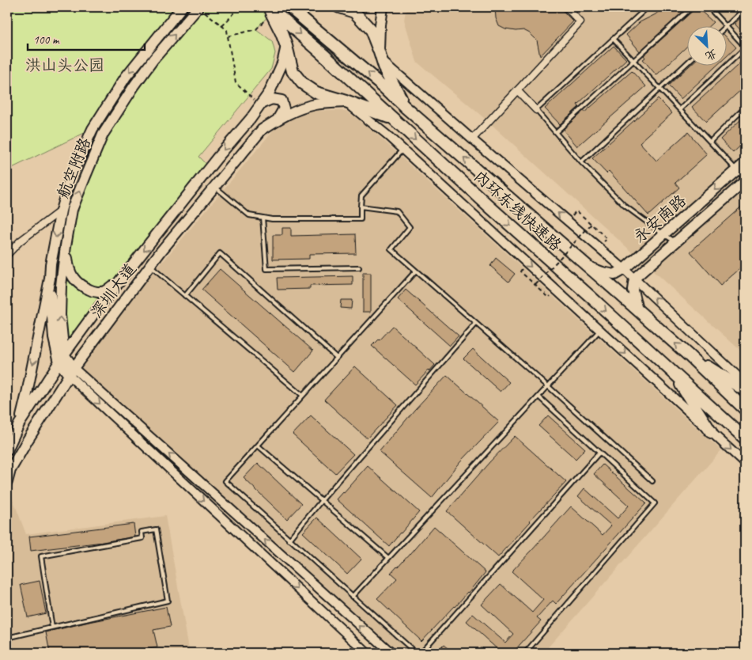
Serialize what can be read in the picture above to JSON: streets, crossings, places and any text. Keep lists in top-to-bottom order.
{
  "streets": {
    "highway": ["内环东线快速路"],
    "main road": ["航空附路", "永安南路", "深圳大道"]
  },
  "crossings": [
    ["航空附路", "深圳大道"],
    ["内环东线快速路", "永安南路"]
  ],
  "parks": ["洪山头公园"],
  "scale_bar": "100 m",
  "north": "bottom right"
}
